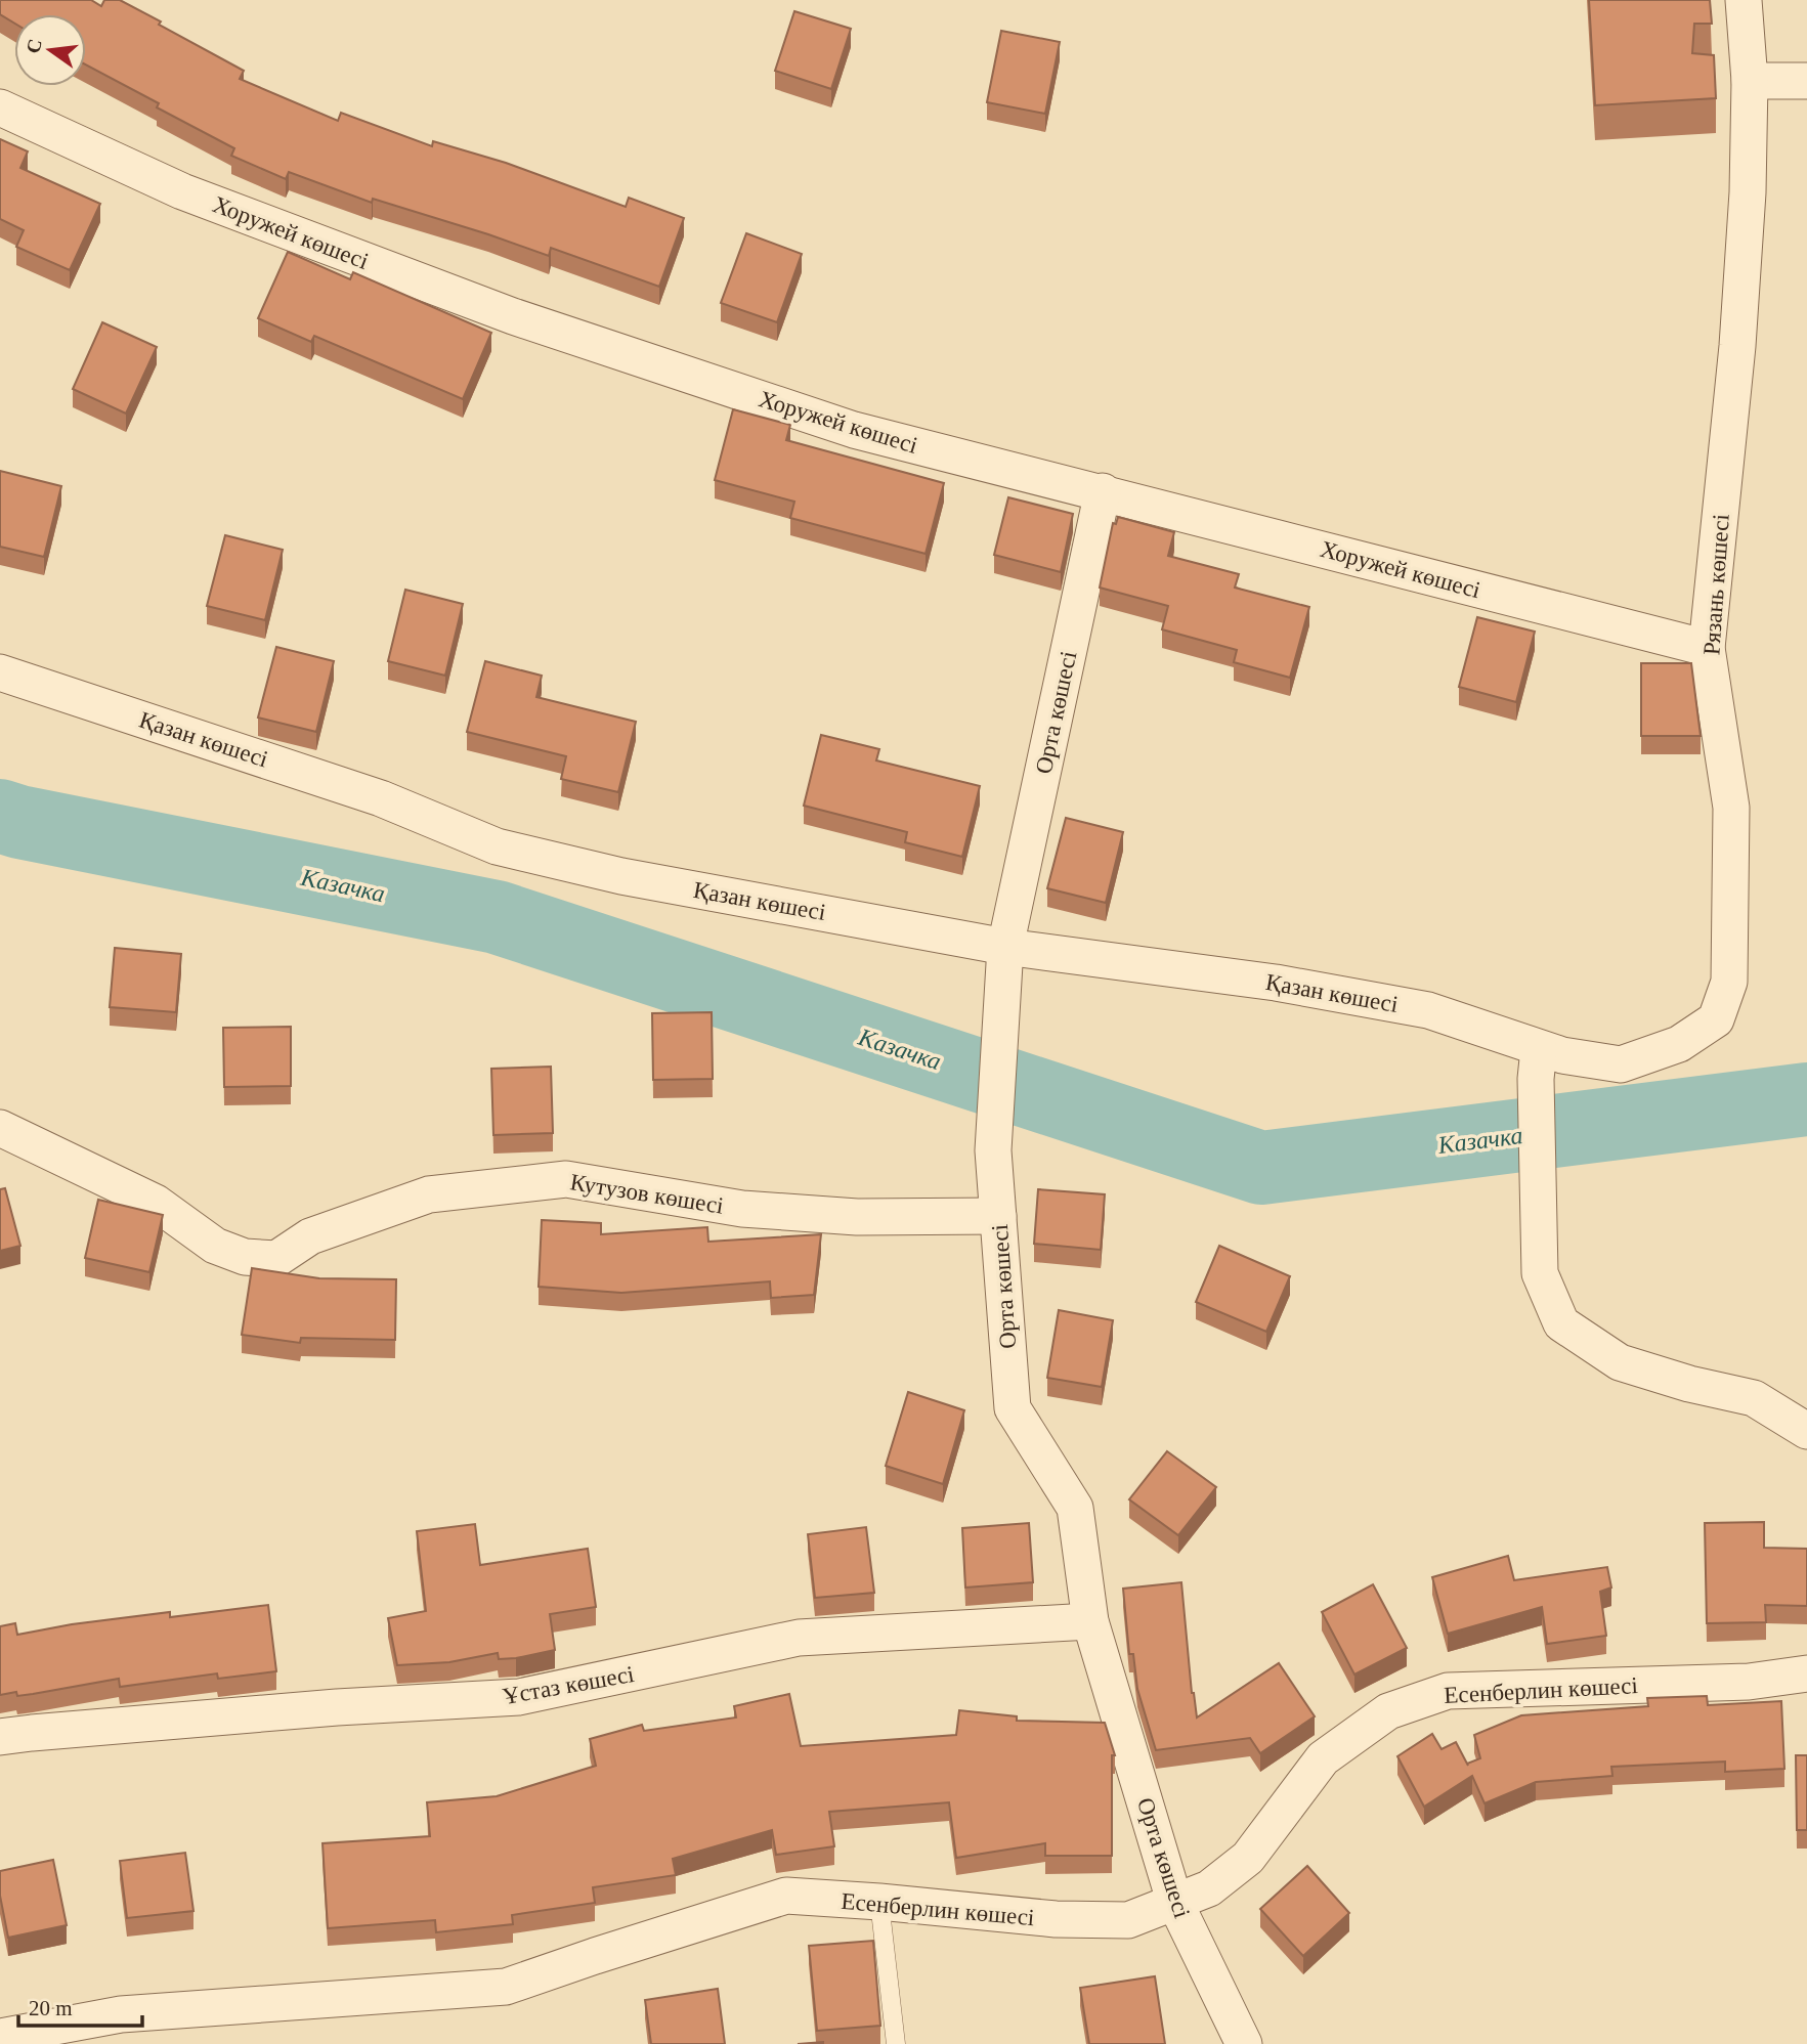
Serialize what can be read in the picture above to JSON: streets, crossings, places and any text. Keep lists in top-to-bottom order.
{
  "streets": {
    "street": [
      "Хоружей көшесі",
      "Рязань көшесі",
      "Орта көшесі",
      "Қазан көшесі",
      "Кутузов көшесі",
      "Ұстаз көшесі",
      "Есенберлин көшесі"
    ]
  },
  "crossings": [
    ["Хоружей көшесі", "Рязань көшесі"],
    ["Хоружей көшесі", "Орта көшесі"],
    ["Рязань көшесі", "Қазан көшесі"],
    ["Орта көшесі", "Қазан көшесі"],
    ["Орта көшесі", "Кутузов көшесі"],
    ["Орта көшесі", "Ұстаз көшесі"],
    ["Орта көшесі", "Есенберлин көшесі"]
  ],
  "water": ["Казачка"],
  "scale_bar": "20 m",
  "north": "left"
}
